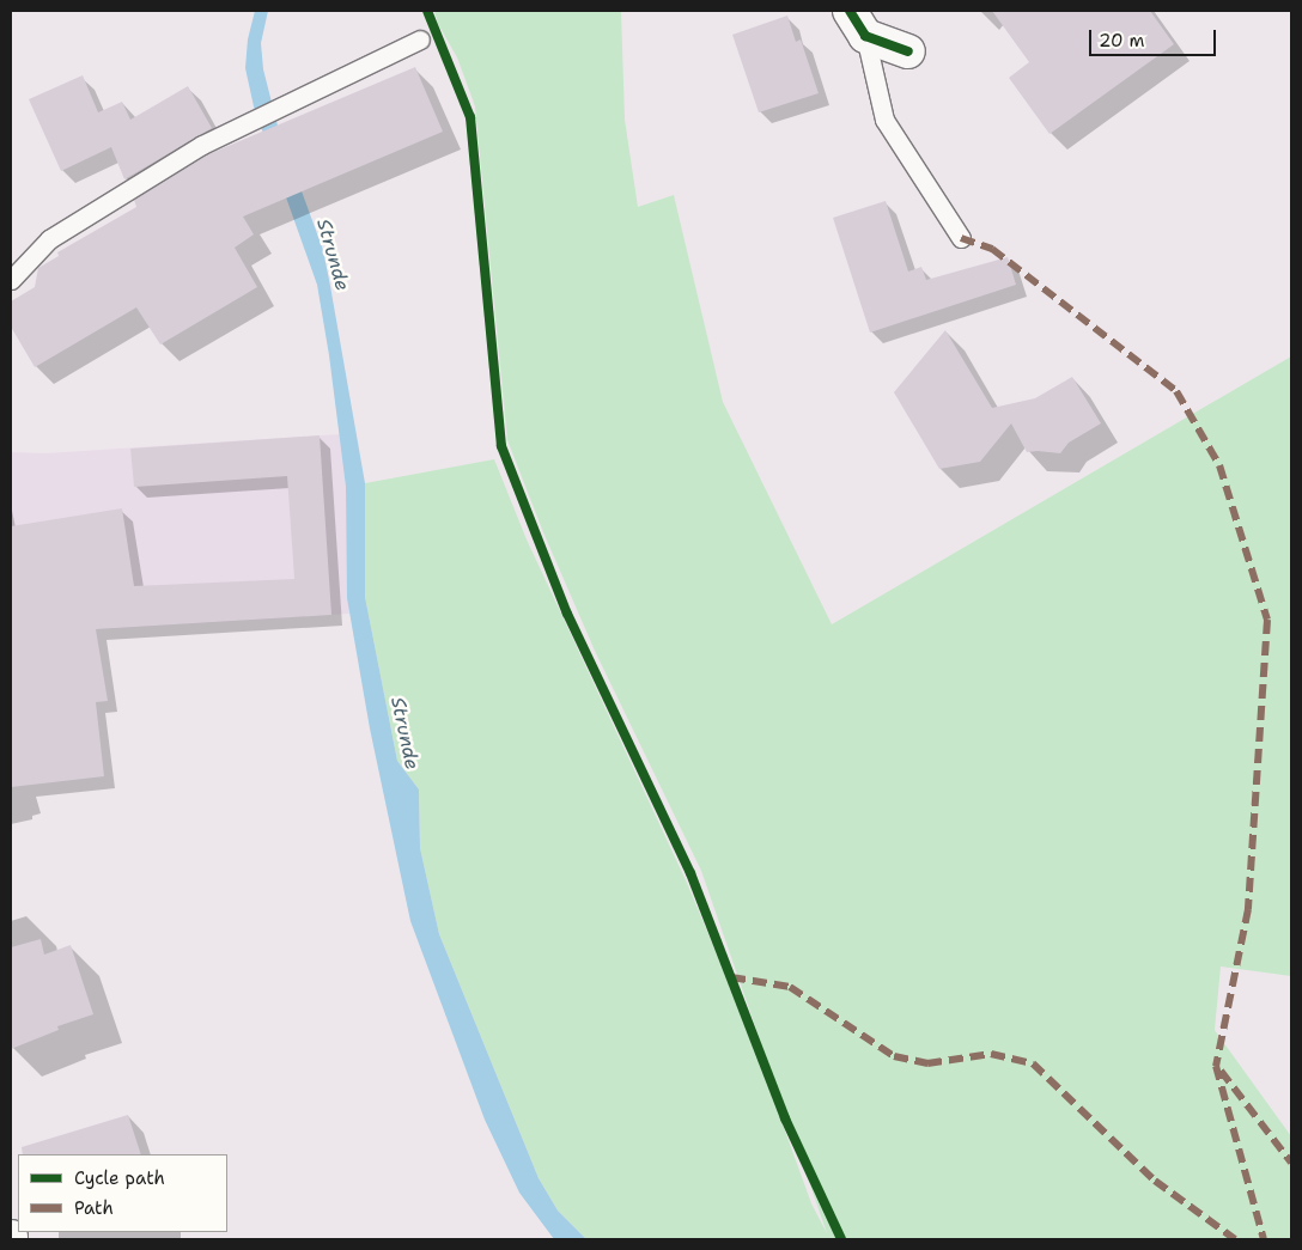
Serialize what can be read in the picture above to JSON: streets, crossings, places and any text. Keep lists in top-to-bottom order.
{
  "water": ["Strunde"],
  "legend": ["Cycle path", "Path"],
  "scale_bar": "20 m"
}
